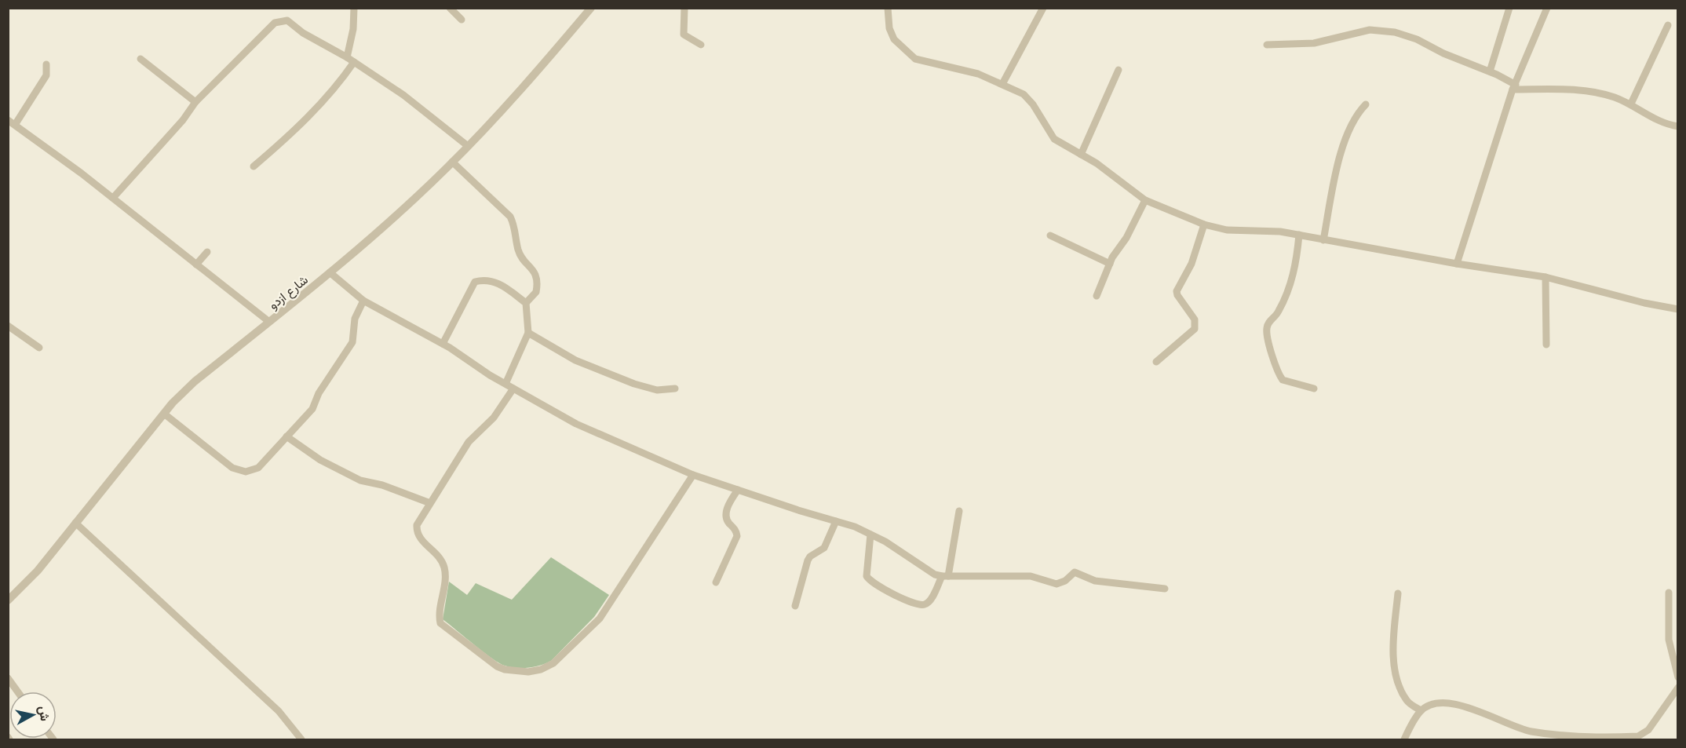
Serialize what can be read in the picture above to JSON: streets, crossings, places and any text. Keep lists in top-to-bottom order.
{
  "streets": {
    "street": ["شارع ازدو"]
  },
  "north": "right"
}
